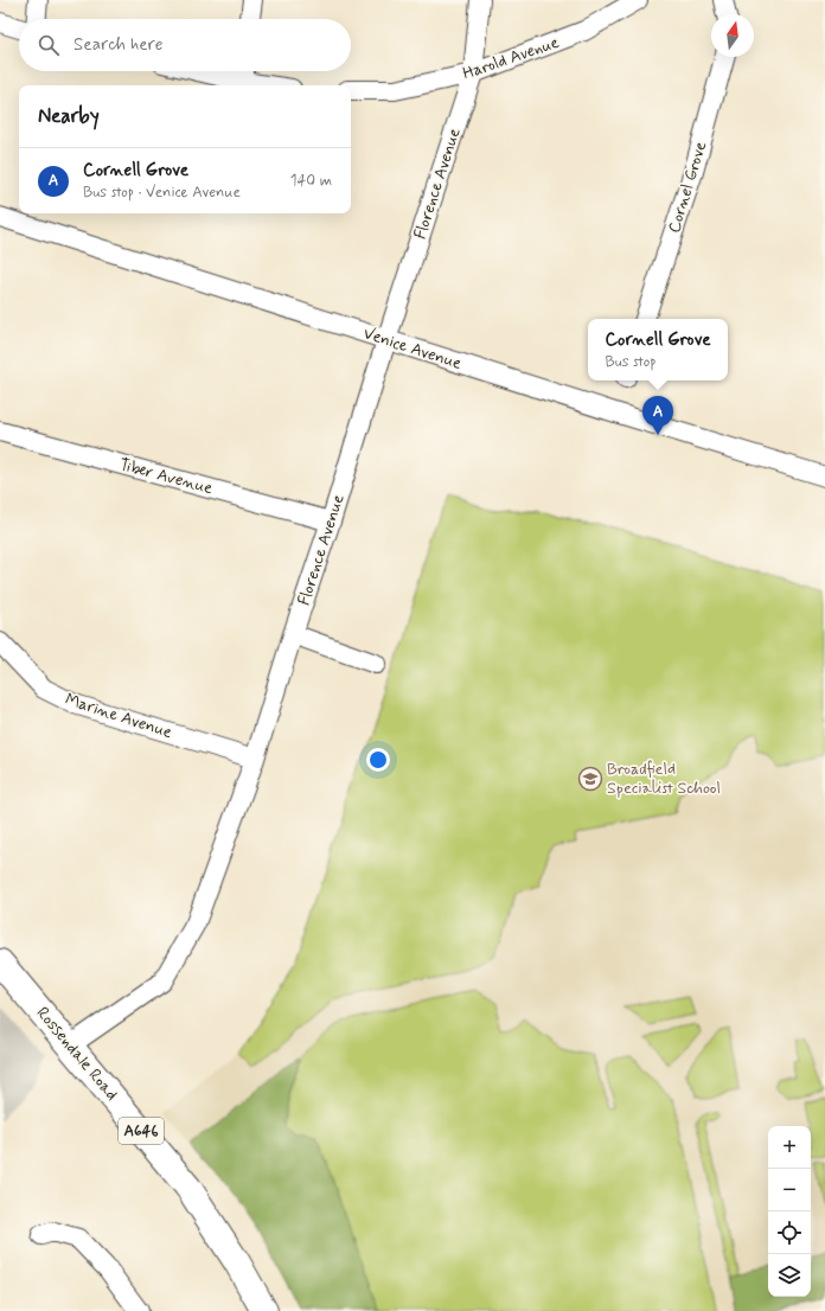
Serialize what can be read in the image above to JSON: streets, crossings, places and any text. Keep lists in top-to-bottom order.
{
  "streets": {
    "highway": ["Rossendale Road", "A646"],
    "street": [
      "Harold Avenue",
      "Florence Avenue",
      "Cornel Grove",
      "Venice Avenue",
      "Tiber Avenue",
      "Marine Avenue"
    ]
  },
  "crossings": [
    ["Harold Avenue", "Florence Avenue"],
    ["Florence Avenue", "Venice Avenue"],
    ["Florence Avenue", "Tiber Avenue"],
    ["Florence Avenue", "Marine Avenue"],
    ["Florence Avenue", "Rossendale Road"]
  ],
  "places": {
    "school or university": ["Broadfield Specialist School"]
  },
  "north": "top",
  "page": {
    "search": "Search here",
    "heading": "Nearby",
    "list": [
      {
        "mark": "A",
        "name": "Cornell Grove",
        "note": "Bus stop · Venice Avenue",
        "value": "140 m"
      }
    ],
    "popup": ["Cornell Grove", "Bus stop"],
    "pins": "A",
    "map_buttons": ["+", "−"]
  }
}
